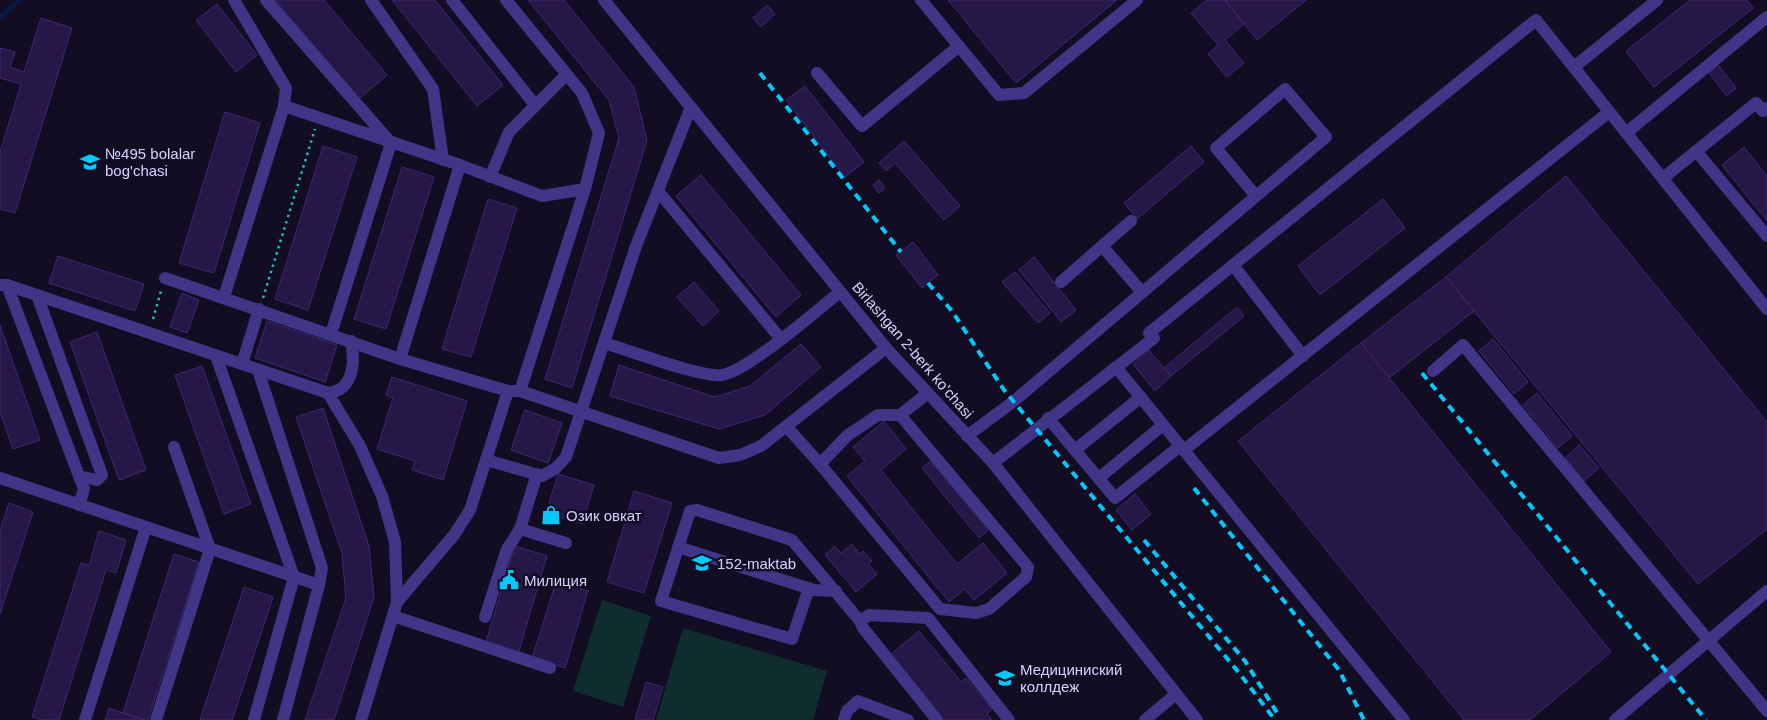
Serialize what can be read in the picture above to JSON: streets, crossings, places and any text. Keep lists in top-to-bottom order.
{
  "streets": {
    "street": ["Birlashgan 2-berk ko'chasi"]
  },
  "places": {
    "school or university": ["№495 bolalar bog'chasi", "152-maktab", "Медициниский коллдеж"],
    "shop": ["Озик овкат"],
    "public building": ["Милиция"]
  }
}
